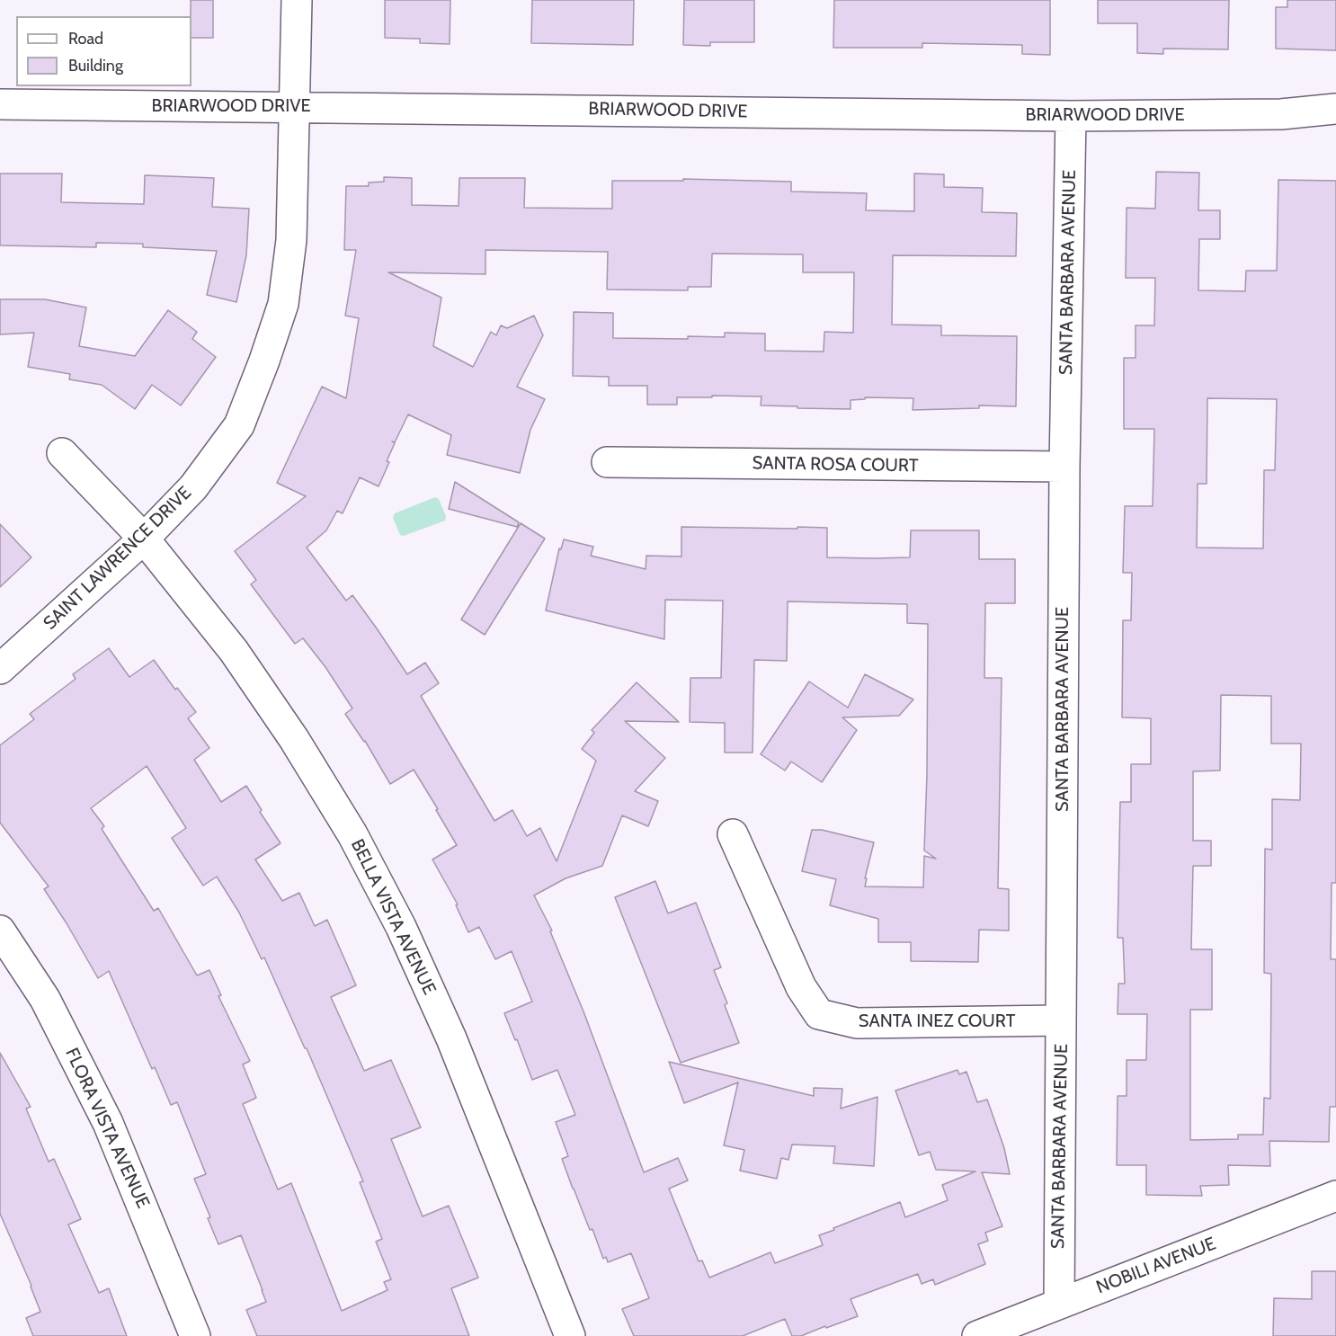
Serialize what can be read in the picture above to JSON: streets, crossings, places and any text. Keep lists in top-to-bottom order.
{
  "streets": {
    "street": [
      "BRIARWOOD DRIVE",
      "SANTA BARBARA AVENUE",
      "SANTA ROSA COURT",
      "SAINT LAWRENCE DRIVE",
      "BELLA VISTA AVENUE",
      "SANTA INEZ COURT",
      "FLORA VISTA AVENUE",
      "NOBILI AVENUE"
    ]
  },
  "crossings": [
    ["BRIARWOOD DRIVE", "SANTA BARBARA AVENUE"],
    ["BRIARWOOD DRIVE", "SAINT LAWRENCE DRIVE"],
    ["SANTA BARBARA AVENUE", "SANTA ROSA COURT"],
    ["SANTA BARBARA AVENUE", "SANTA INEZ COURT"],
    ["SANTA BARBARA AVENUE", "NOBILI AVENUE"],
    ["SAINT LAWRENCE DRIVE", "BELLA VISTA AVENUE"]
  ],
  "legend": ["Road", "Building"]
}
